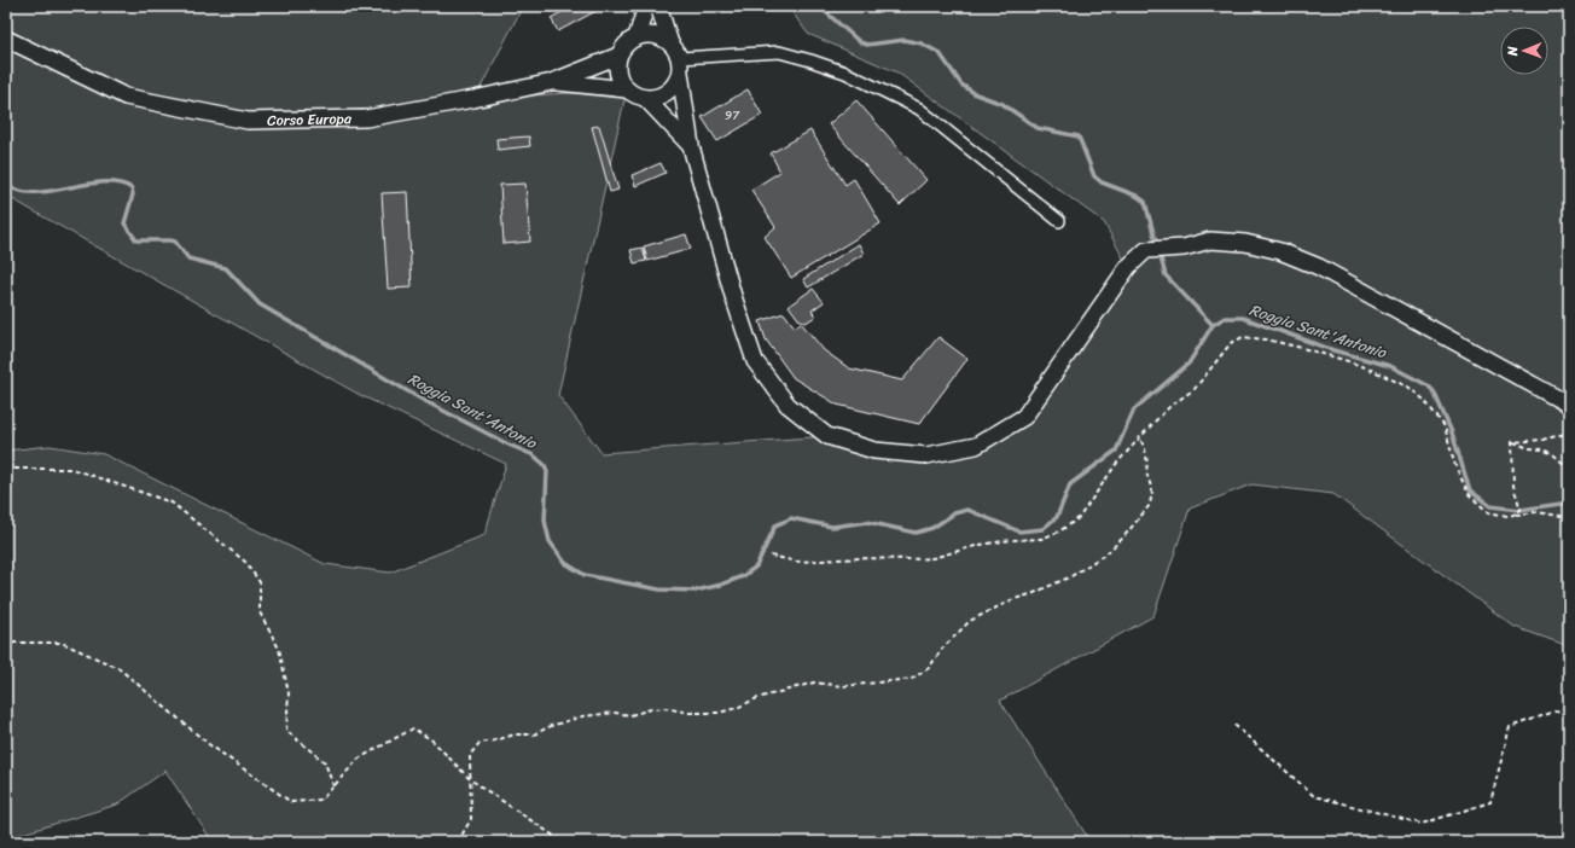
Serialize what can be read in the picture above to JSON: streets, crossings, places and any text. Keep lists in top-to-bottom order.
{
  "streets": {
    "main road": ["Corso Europa"]
  },
  "water": ["Roggia Sant'Antonio"],
  "house_numbers": ["97"],
  "north": "left"
}
